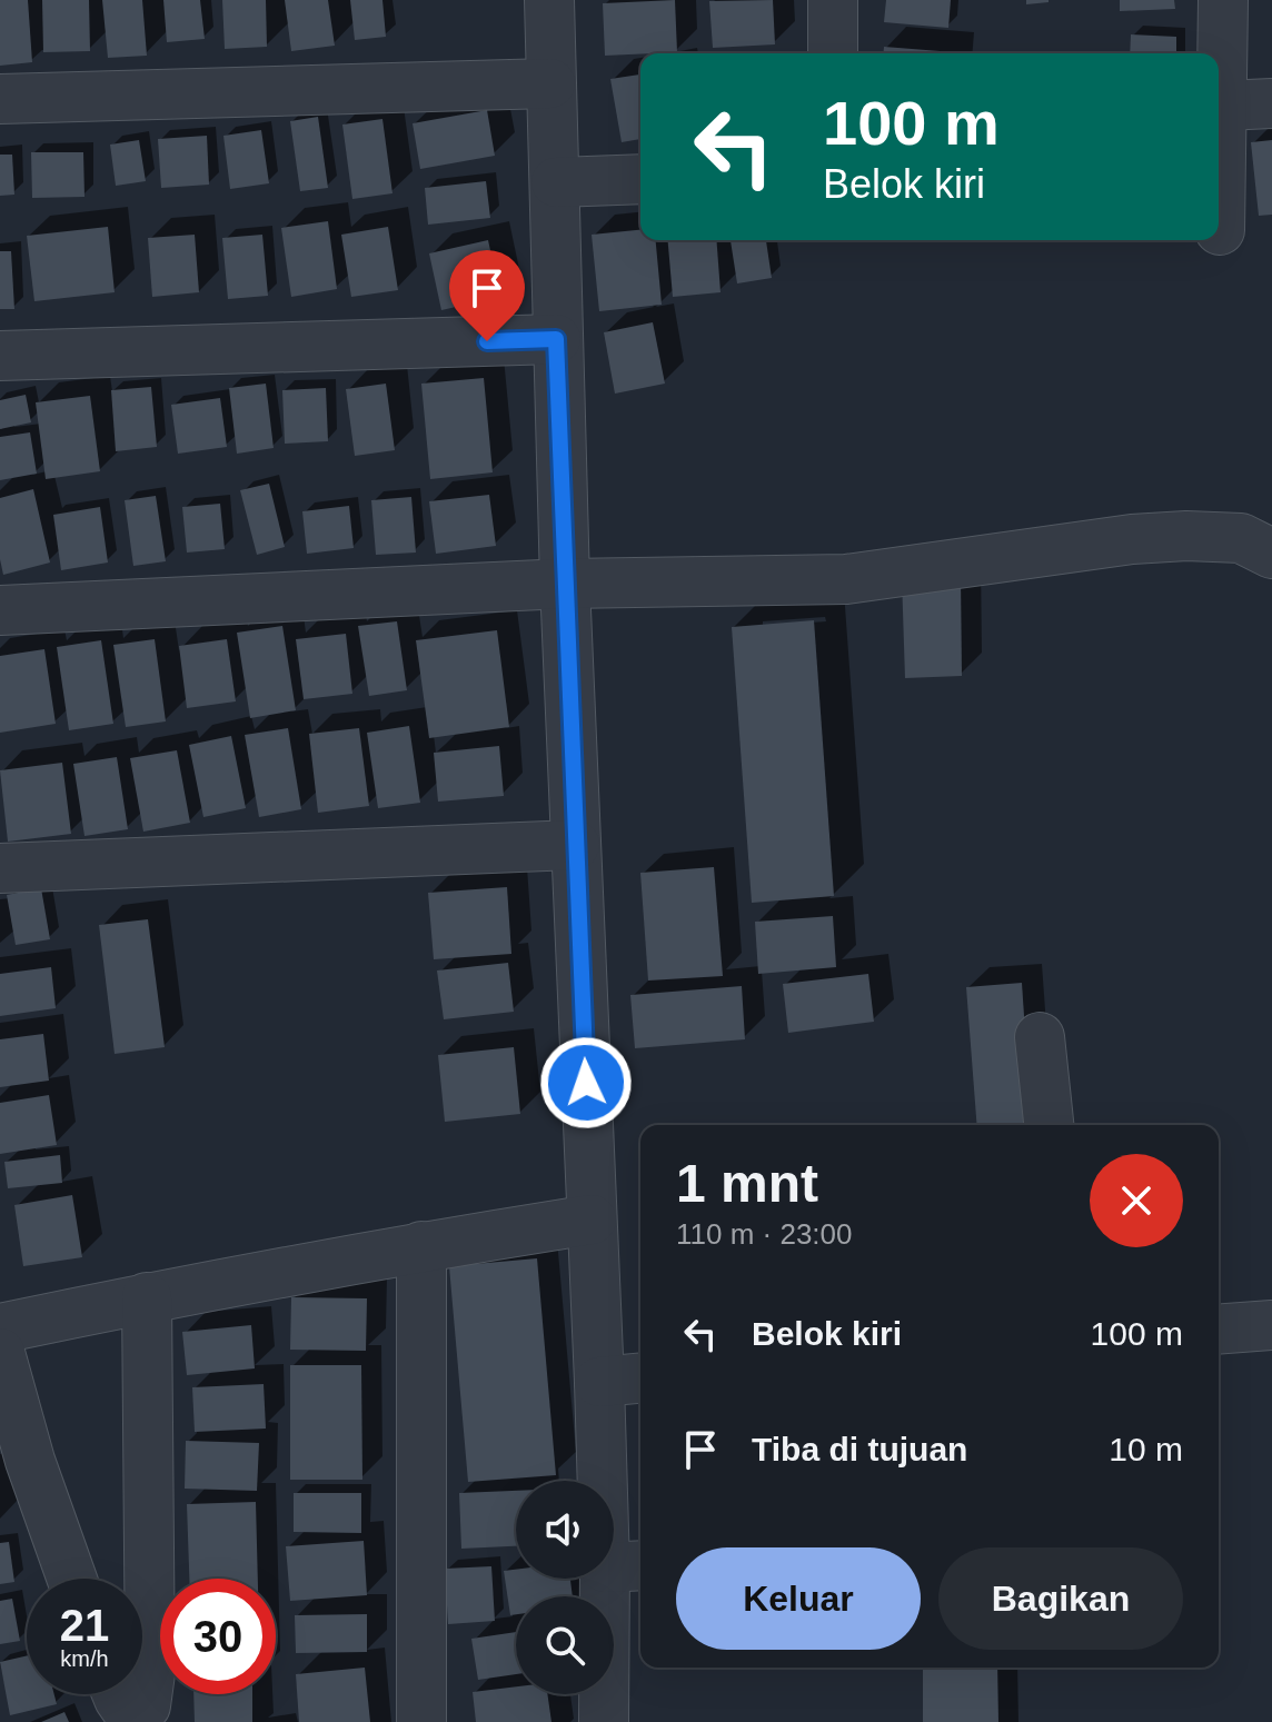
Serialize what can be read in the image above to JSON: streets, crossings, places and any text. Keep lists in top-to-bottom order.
{
  "page": {
    "turn": ["100 m", "Belok kiri"],
    "heading": ["1 mnt", "110 m · 23:00"],
    "list": [
      {
        "name": "Belok kiri",
        "value": "100 m"
      },
      {
        "name": "Tiba di tujuan",
        "value": "10 m"
      }
    ],
    "buttons": ["Keluar", "Bagikan"],
    "speed": "21 km/h",
    "limit": "30"
  }
}
